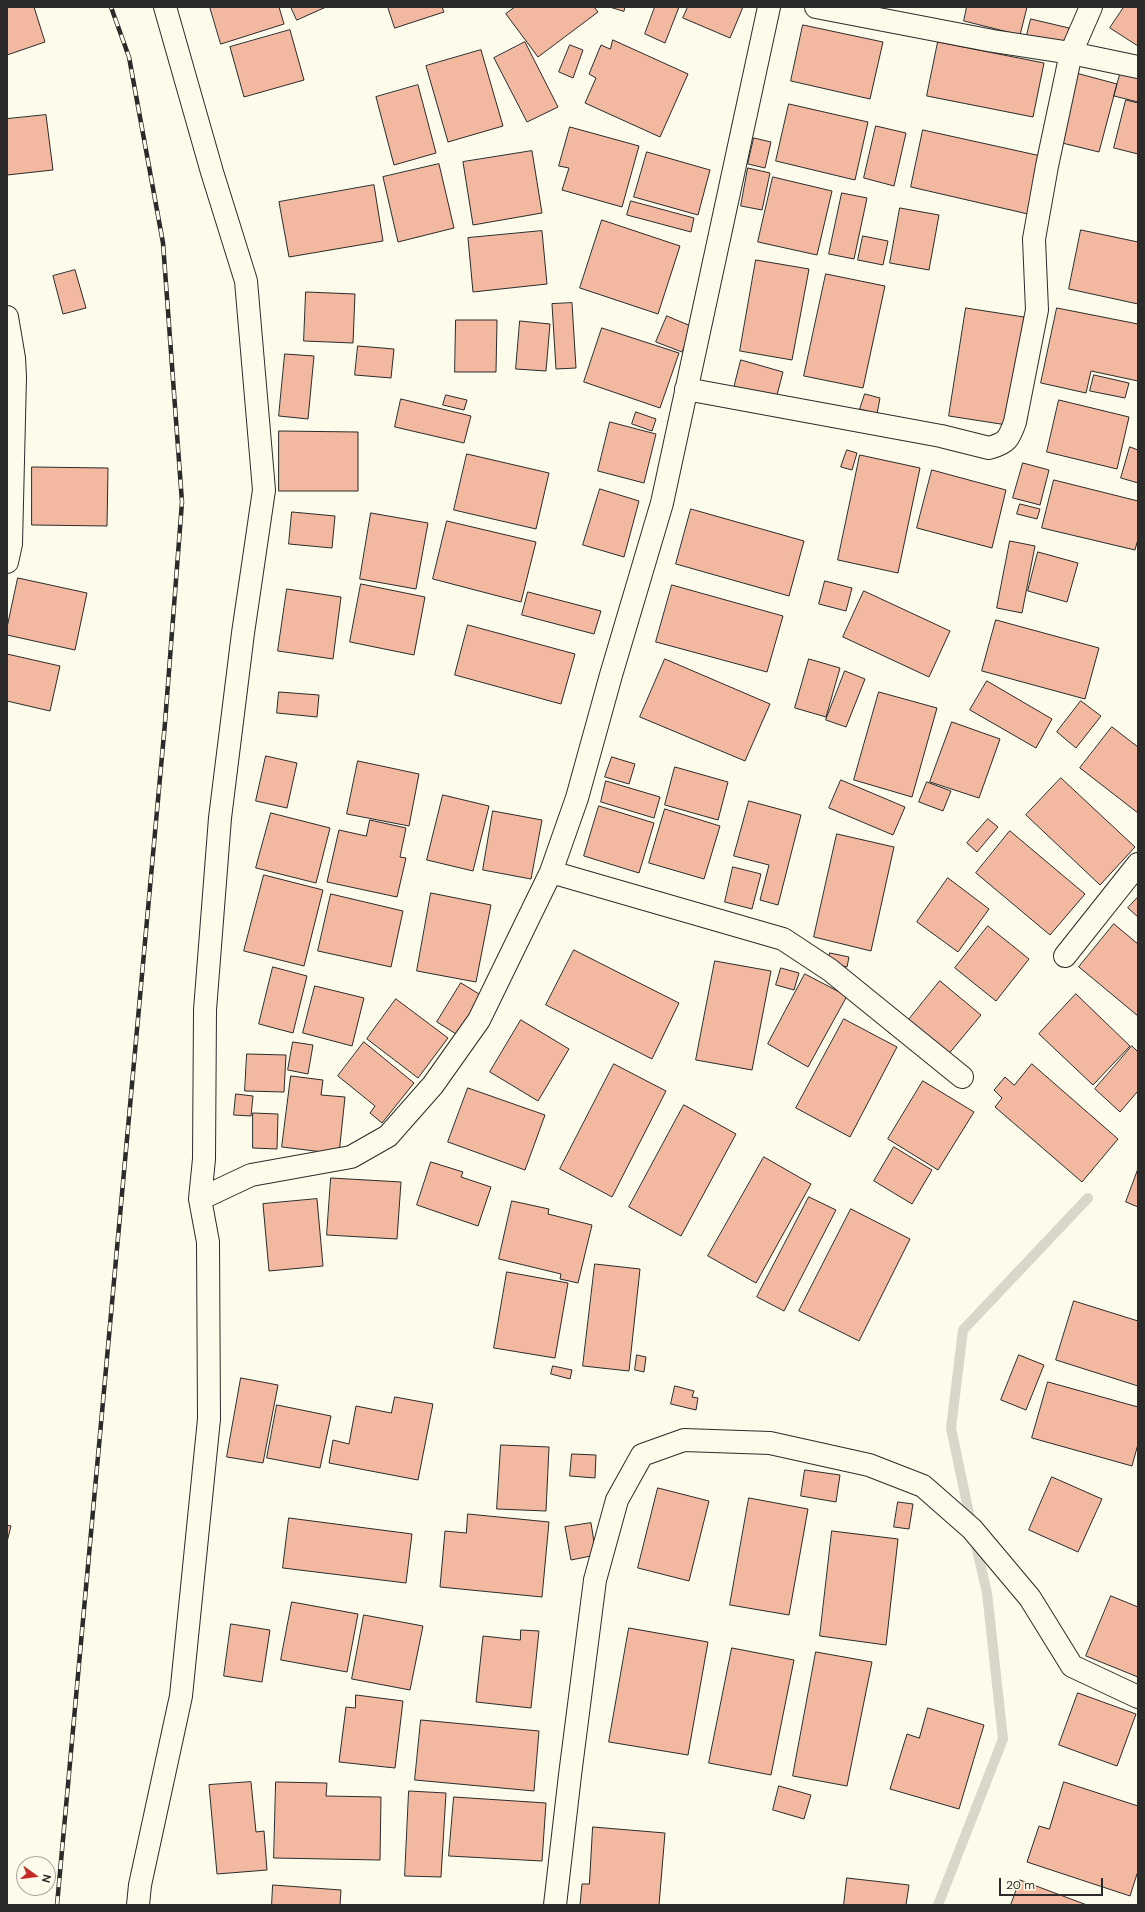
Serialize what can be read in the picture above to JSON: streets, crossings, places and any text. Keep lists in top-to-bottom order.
{
  "scale_bar": "20 m",
  "north": "right"
}
